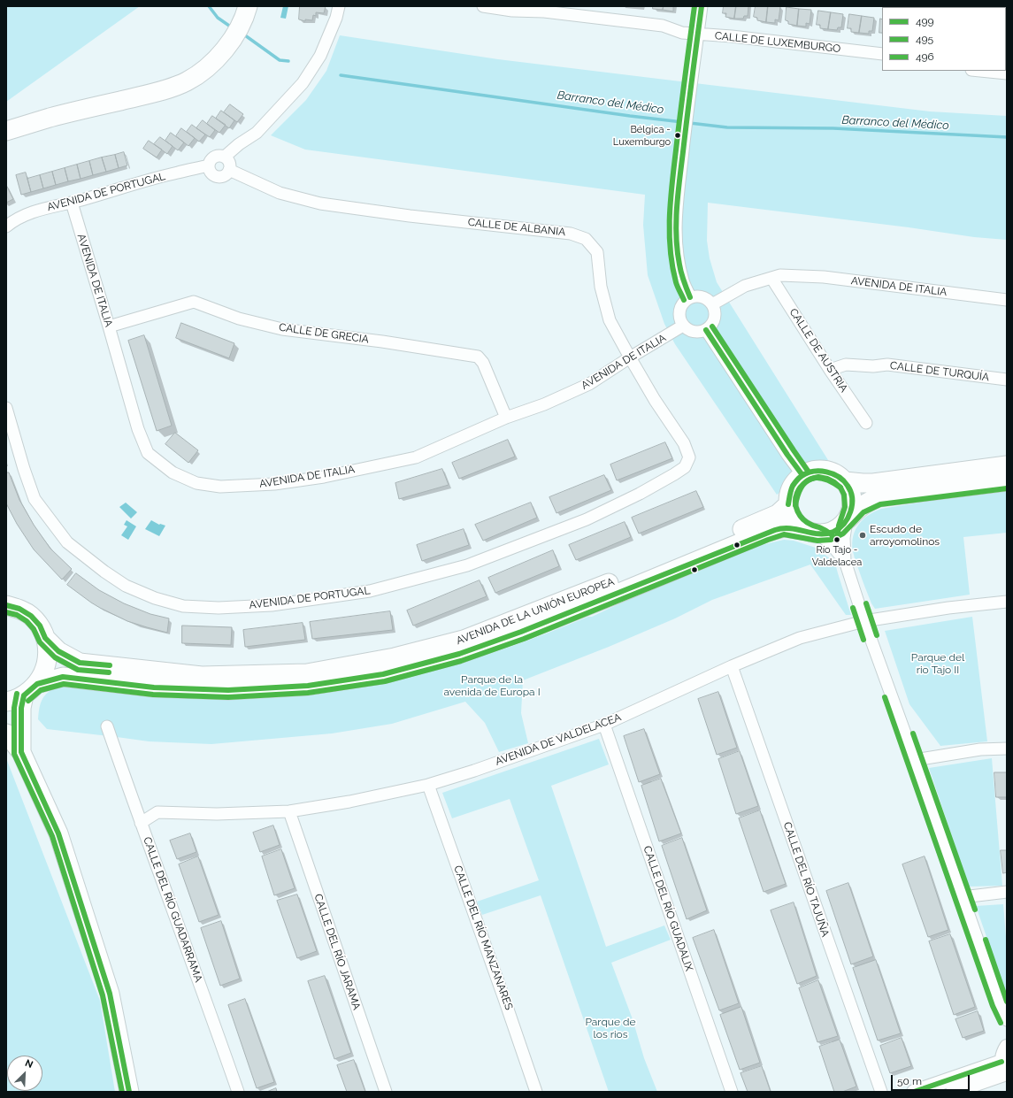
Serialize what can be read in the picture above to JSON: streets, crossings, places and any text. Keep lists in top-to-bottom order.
{
  "streets": {
    "main road": ["AVENIDA DE LA UNIÓN EUROPEA"],
    "street": [
      "CALLE DE LUXEMBURGO",
      "AVENIDA DE PORTUGAL",
      "CALLE DE ALBANIA",
      "AVENIDA DE ITALIA",
      "CALLE DE GRECIA",
      "CALLE DE AUSTRIA",
      "CALLE DE TURQUÍA",
      "AVENIDA DE VALDELACEA",
      "CALLE DEL RÍO TAJUÑA",
      "CALLE DEL RÍO GUADALIX",
      "CALLE DEL RÍO GUADARRAMA",
      "CALLE DEL RÍO MANZANARES",
      "CALLE DEL RÍO JARAMA"
    ]
  },
  "crossings": [
    ["AVENIDA DE PORTUGAL", "CALLE DE ALBANIA"],
    ["AVENIDA DE PORTUGAL", "AVENIDA DE ITALIA"],
    ["CALLE DE ALBANIA", "AVENIDA DE ITALIA"],
    ["AVENIDA DE ITALIA", "CALLE DE GRECIA"],
    ["AVENIDA DE ITALIA", "CALLE DE AUSTRIA"],
    ["CALLE DE AUSTRIA", "CALLE DE TURQUÍA"],
    ["AVENIDA DE VALDELACEA", "CALLE DEL RÍO TAJUÑA"],
    ["AVENIDA DE VALDELACEA", "CALLE DEL RÍO GUADALIX"],
    ["AVENIDA DE VALDELACEA", "CALLE DEL RÍO GUADARRAMA"],
    ["AVENIDA DE VALDELACEA", "CALLE DEL RÍO MANZANARES"],
    ["AVENIDA DE VALDELACEA", "CALLE DEL RÍO JARAMA"]
  ],
  "water": ["Barranco del Médico"],
  "parks": ["Parque del rio Tajo II", "Parque de la avenida de Europa I", "Parque de los rios"],
  "places": ["Bélgica - Luxemburgo", "Escudo de arroyomolinos", "Río Tajo - Valdelacea"],
  "lines": ["transit line 499", "transit line 496", "transit line 495"],
  "legend": ["499", "495", "496"],
  "scale_bar": "50 m",
  "north": "top right"
}
